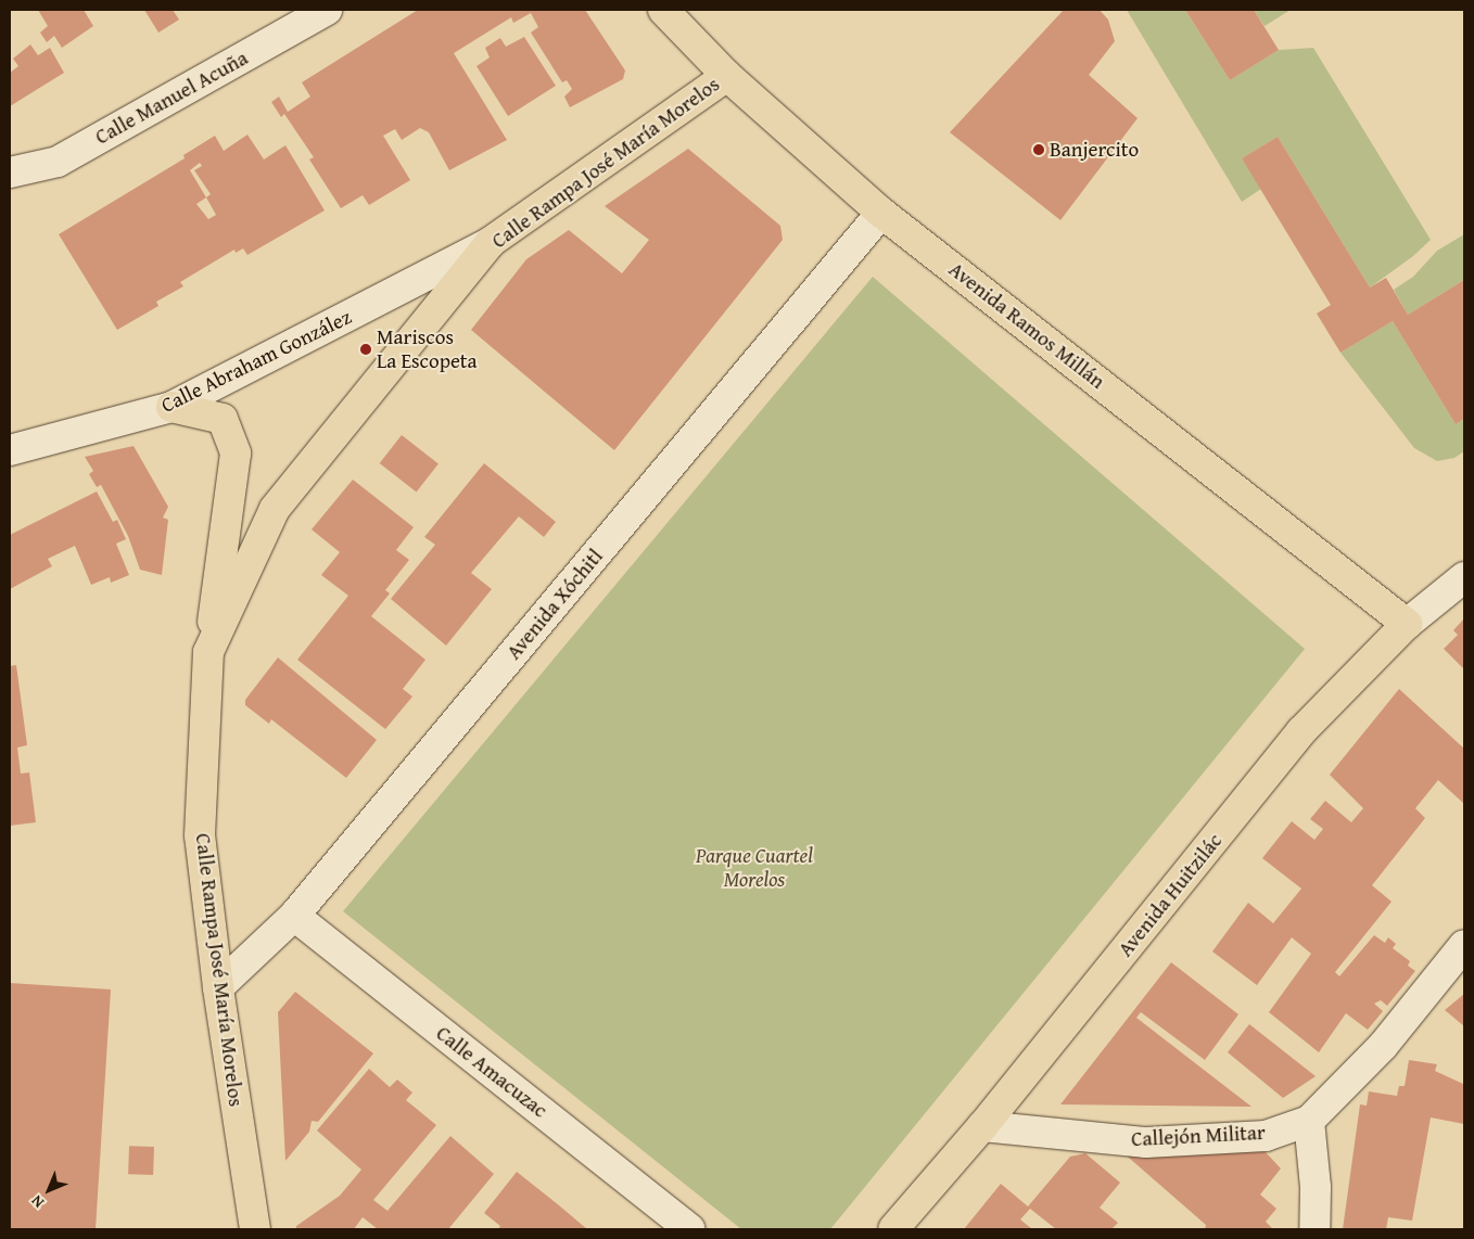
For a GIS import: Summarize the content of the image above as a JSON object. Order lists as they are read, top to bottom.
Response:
{
  "streets": {
    "main road": ["Calle Rampa José María Morelos", "Avenida Ramos Millán", "Avenida Huitzilác"],
    "street": [
      "Calle Manuel Acuña",
      "Calle Abraham González",
      "Avenida Xóchitl",
      "Calle Amacuzac",
      "Callejón Militar"
    ]
  },
  "crossings": [
    ["Calle Rampa José María Morelos", "Avenida Ramos Millán"],
    ["Calle Rampa José María Morelos", "Calle Abraham González"],
    ["Calle Rampa José María Morelos", "Avenida Xóchitl"],
    ["Avenida Ramos Millán", "Avenida Xóchitl"],
    ["Avenida Ramos Millán", "Avenida Huitzilác"],
    ["Avenida Xóchitl", "Calle Amacuzac"],
    ["Avenida Huitzilác", "Callejón Militar"]
  ],
  "parks": ["Parque Cuartel Morelos"],
  "places": ["Banjercito", "Mariscos La Escopeta"],
  "north": "bottom left"
}
